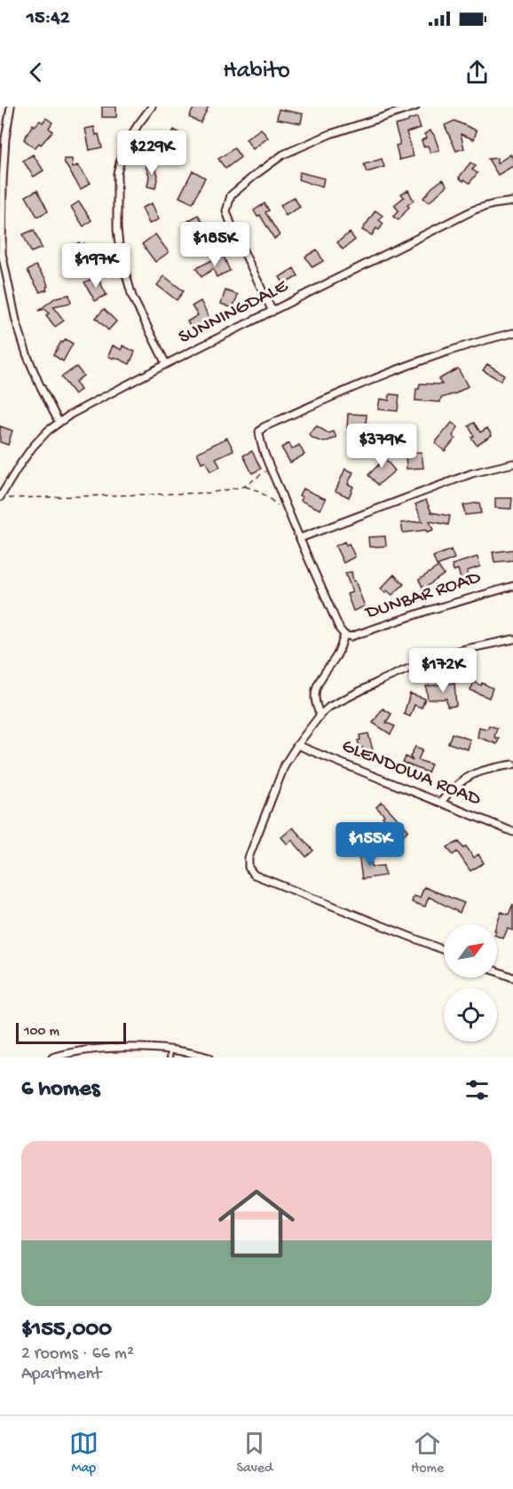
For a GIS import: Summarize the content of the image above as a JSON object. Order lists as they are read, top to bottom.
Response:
{
  "streets": {
    "street": ["SUNNINGDALE", "DUNBAR ROAD", "GLENDOWA ROAD"]
  },
  "scale_bar": "100 m",
  "north": "top right",
  "page": {
    "status": "15:42",
    "header": "Habito",
    "price": [
      "$229K",
      "$185K",
      "$197K",
      "$379K",
      "$172K",
      "$155K"
    ],
    "scale": "100 m",
    "heading": "6 homes",
    "list": [
      {
        "name": "$155,000",
        "note": "2 rooms · 66 m² · Apartment"
      }
    ],
    "tabs": ["Map", "Saved", "Home"]
  }
}
